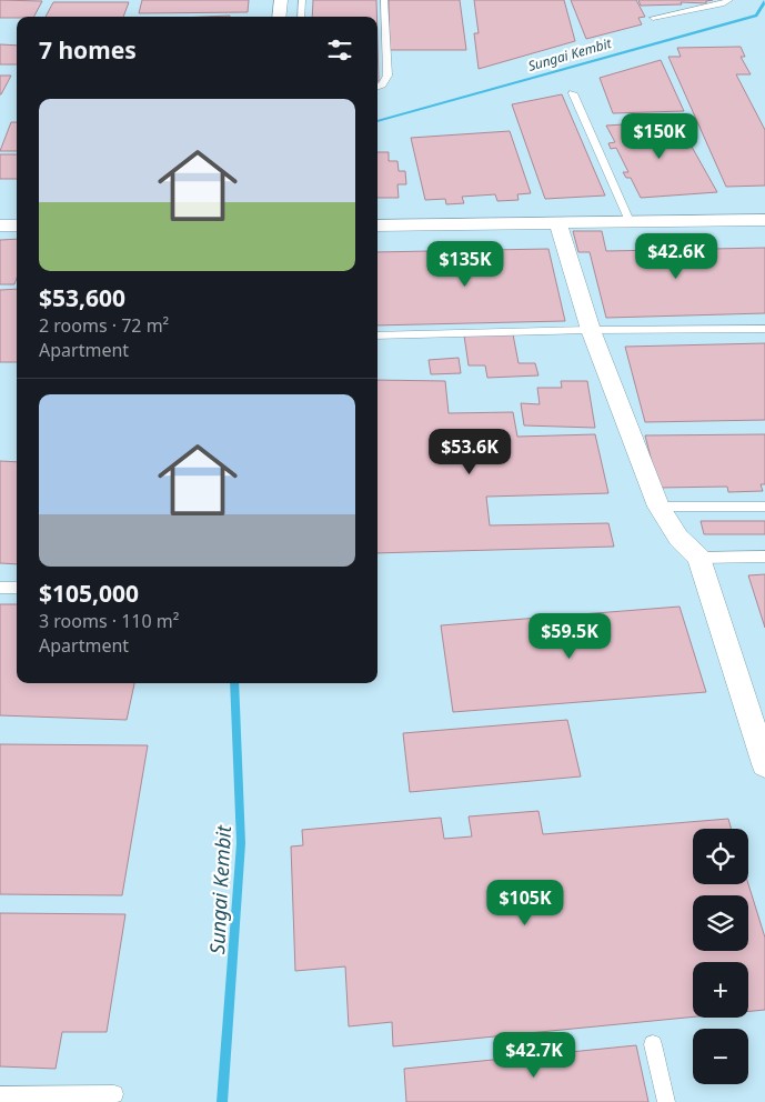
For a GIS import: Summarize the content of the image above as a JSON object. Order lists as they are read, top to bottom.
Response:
{
  "water": ["Sungai Kembit"],
  "page": {
    "heading": "7 homes",
    "list": [
      {
        "name": "$53,600",
        "note": "2 rooms · 72 m² · Apartment"
      },
      {
        "name": "$105,000",
        "note": "3 rooms · 110 m² · Apartment"
      }
    ],
    "price": [
      "$150K",
      "$42.6K",
      "$135K",
      "$53.6K",
      "$59.5K",
      "$105K",
      "$42.7K"
    ],
    "map_buttons": ["+", "−"]
  }
}
